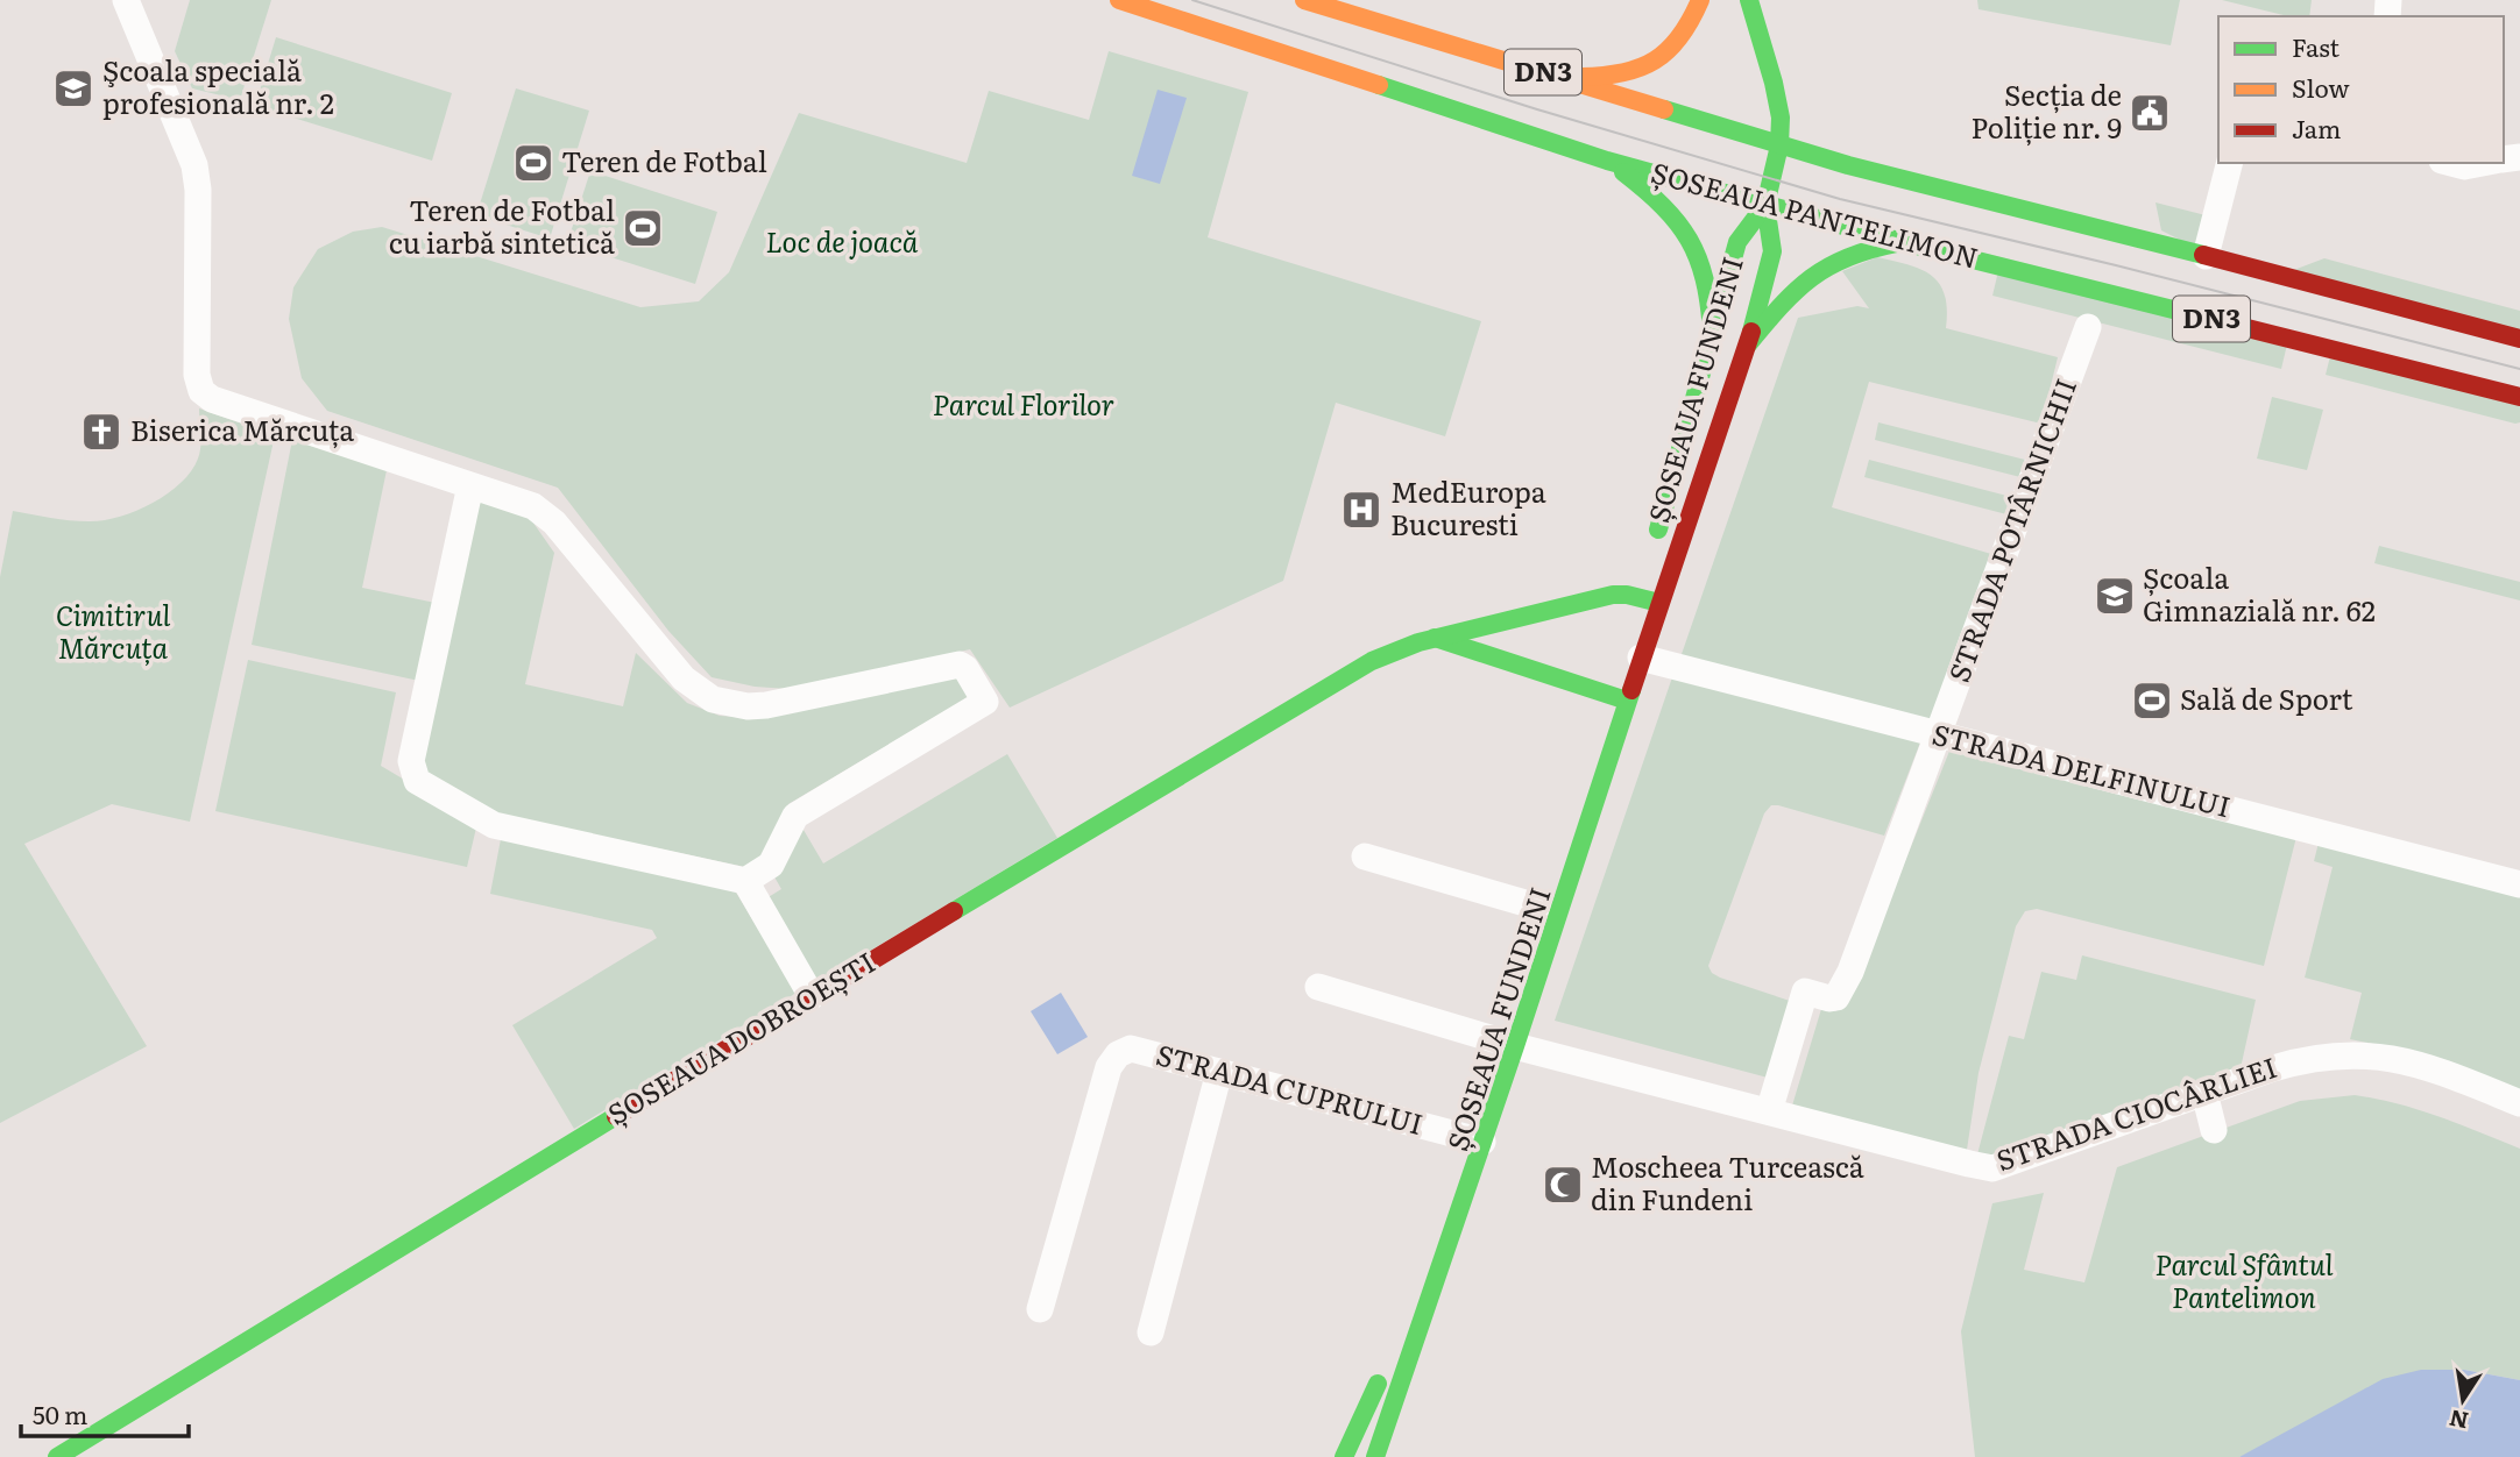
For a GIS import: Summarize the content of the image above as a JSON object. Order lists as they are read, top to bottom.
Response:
{
  "streets": {
    "main road": [
      "DN3",
      "ȘOSEAUA PANTELIMON",
      "ȘOSEAUA FUNDENI",
      "ȘOSEAUA DOBROEȘTI"
    ],
    "street": [
      "STRADA POTÂRNICHII",
      "STRADA DELFINULUI",
      "STRADA CUPRULUI",
      "STRADA CIOCÂRLIEI"
    ]
  },
  "crossings": [
    ["ȘOSEAUA PANTELIMON", "ȘOSEAUA FUNDENI"],
    ["ȘOSEAUA FUNDENI", "STRADA DELFINULUI"],
    ["ȘOSEAUA FUNDENI", "ȘOSEAUA DOBROEȘTI"],
    ["ȘOSEAUA FUNDENI", "STRADA CUPRULUI"],
    ["ȘOSEAUA FUNDENI", "STRADA CIOCÂRLIEI"],
    ["STRADA POTÂRNICHII", "STRADA DELFINULUI"],
    ["STRADA POTÂRNICHII", "STRADA CIOCÂRLIEI"]
  ],
  "parks": [
    "Loc de joacă",
    "Parcul Florilor",
    "Cimitirul Mărcuța",
    "Parcul Sfântul Pantelimon"
  ],
  "places": {
    "school or university": ["Şcoala specială profesională nr. 2", "Școala Gimnazială nr. 62"],
    "public building": ["Secția de Poliție nr. 9"],
    "sports": ["Teren de Fotbal", "Teren de Fotbal cu iarbă sintetică", "Sală de Sport"],
    "church": ["Biserica Mărcuța"],
    "hospital": ["MedEuropa Bucuresti"],
    "mosque": ["Moscheea Turcească din Fundeni"]
  },
  "legend": ["Fast", "Slow", "Jam"],
  "scale_bar": "50 m",
  "north": "bottom"
}
